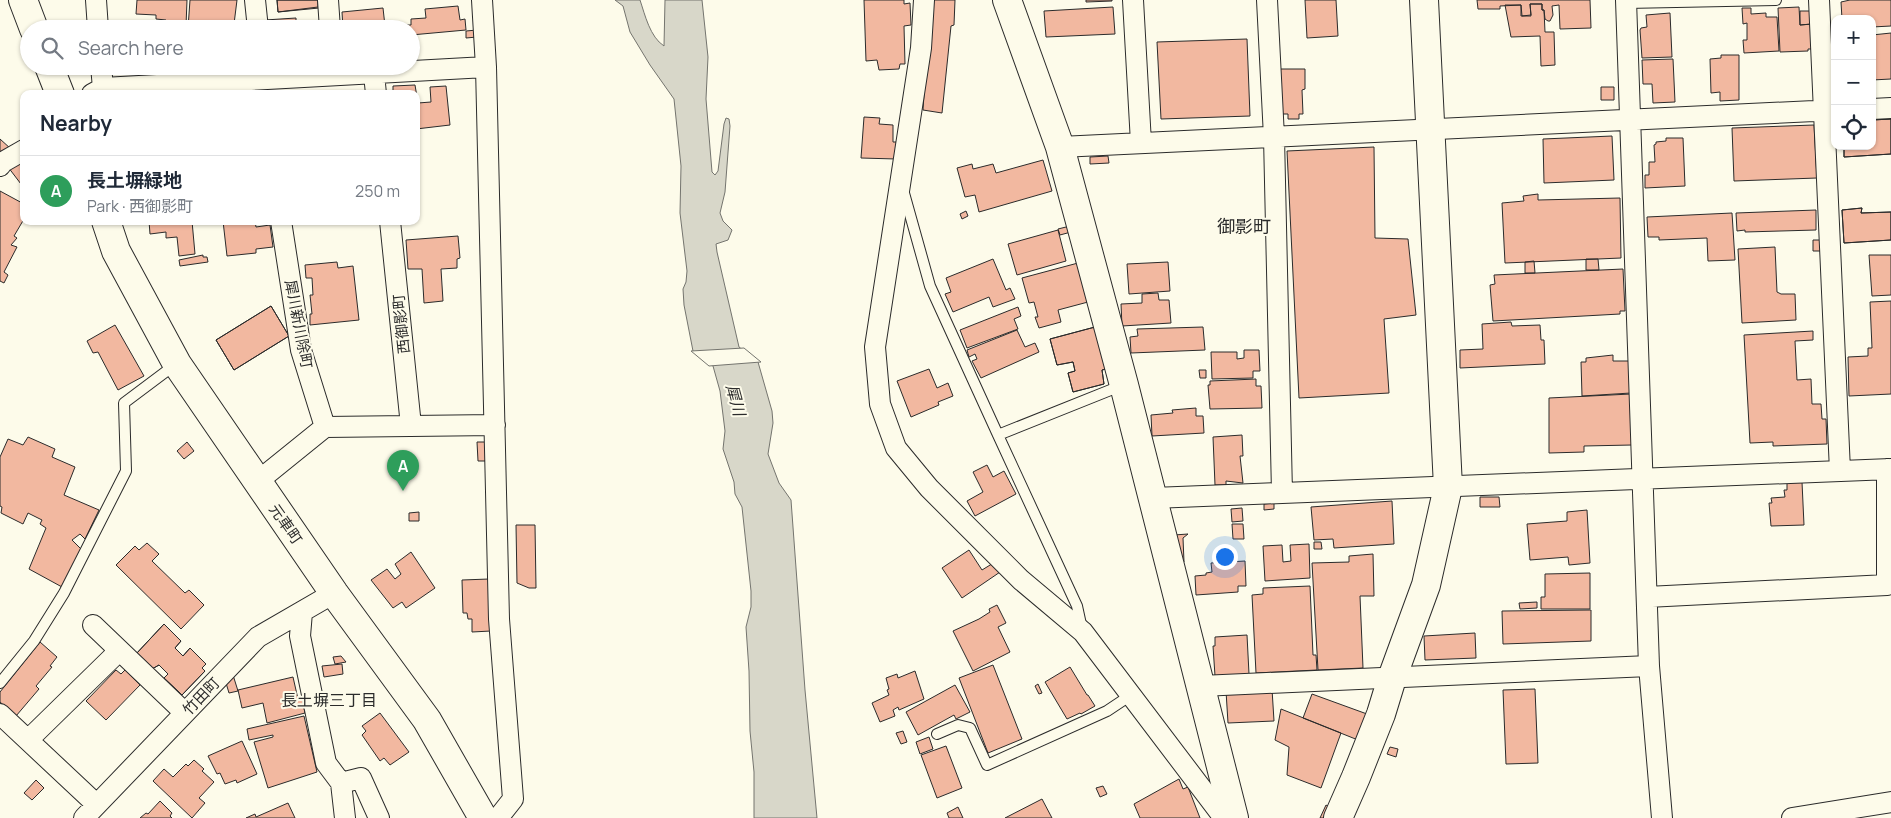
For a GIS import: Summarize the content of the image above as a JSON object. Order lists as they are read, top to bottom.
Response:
{
  "streets": {
    "street": [
      "犀川新川除町",
      "西御影町",
      "元車町",
      "竹田町"
    ]
  },
  "crossings": [
    ["元車町", "竹田町"]
  ],
  "districts": ["御影町", "長土塀三丁目"],
  "water": ["犀川"],
  "page": {
    "map_buttons": ["+", "−"],
    "search": "Search here",
    "heading": "Nearby",
    "list": [
      {
        "mark": "A",
        "name": "長土塀緑地",
        "note": "Park · 西御影町",
        "value": "250 m"
      }
    ],
    "pins": "A"
  }
}
